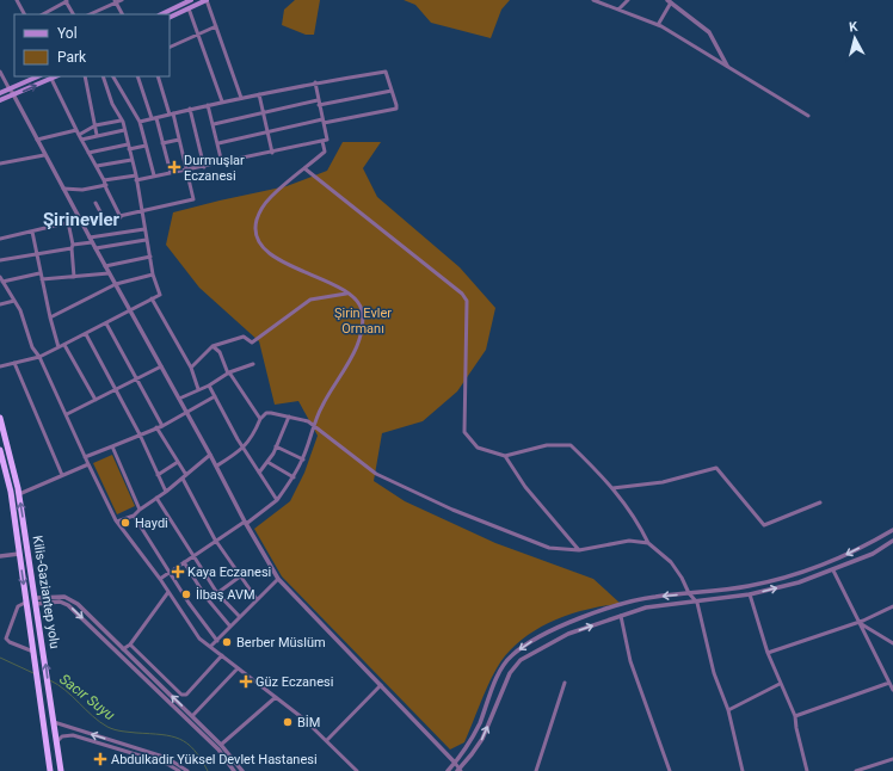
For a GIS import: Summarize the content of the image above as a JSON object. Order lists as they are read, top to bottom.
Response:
{
  "streets": {
    "highway": ["Kilis-Gaziantep yolu"]
  },
  "districts": ["Şirinevler"],
  "water": ["Sacır Suyu"],
  "parks": ["Şirin Evler Ormanı"],
  "places": {
    "health": [
      "Durmuşlar Eczanesi",
      "Kaya Eczanesi",
      "Güz Eczanesi",
      "Abdulkadir Yüksel Devlet Hastanesi"
    ],
    "other": [
      "Haydi",
      "İlbaş AVM",
      "Berber Müslüm",
      "BİM"
    ]
  },
  "legend": ["Yol", "Park"],
  "north": "top"
}
